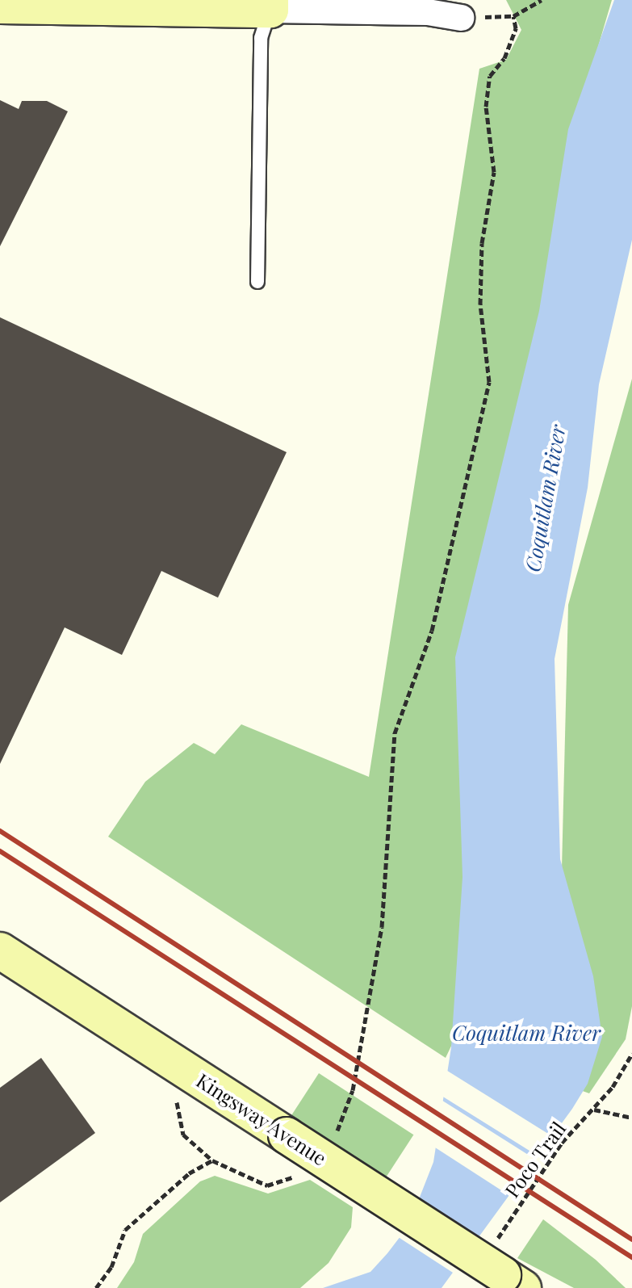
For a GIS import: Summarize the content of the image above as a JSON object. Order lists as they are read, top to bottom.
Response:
{
  "streets": {
    "main road": ["Kingsway Avenue"],
    "path": ["Poco Trail"]
  },
  "water": ["Coquitlam River"]
}
